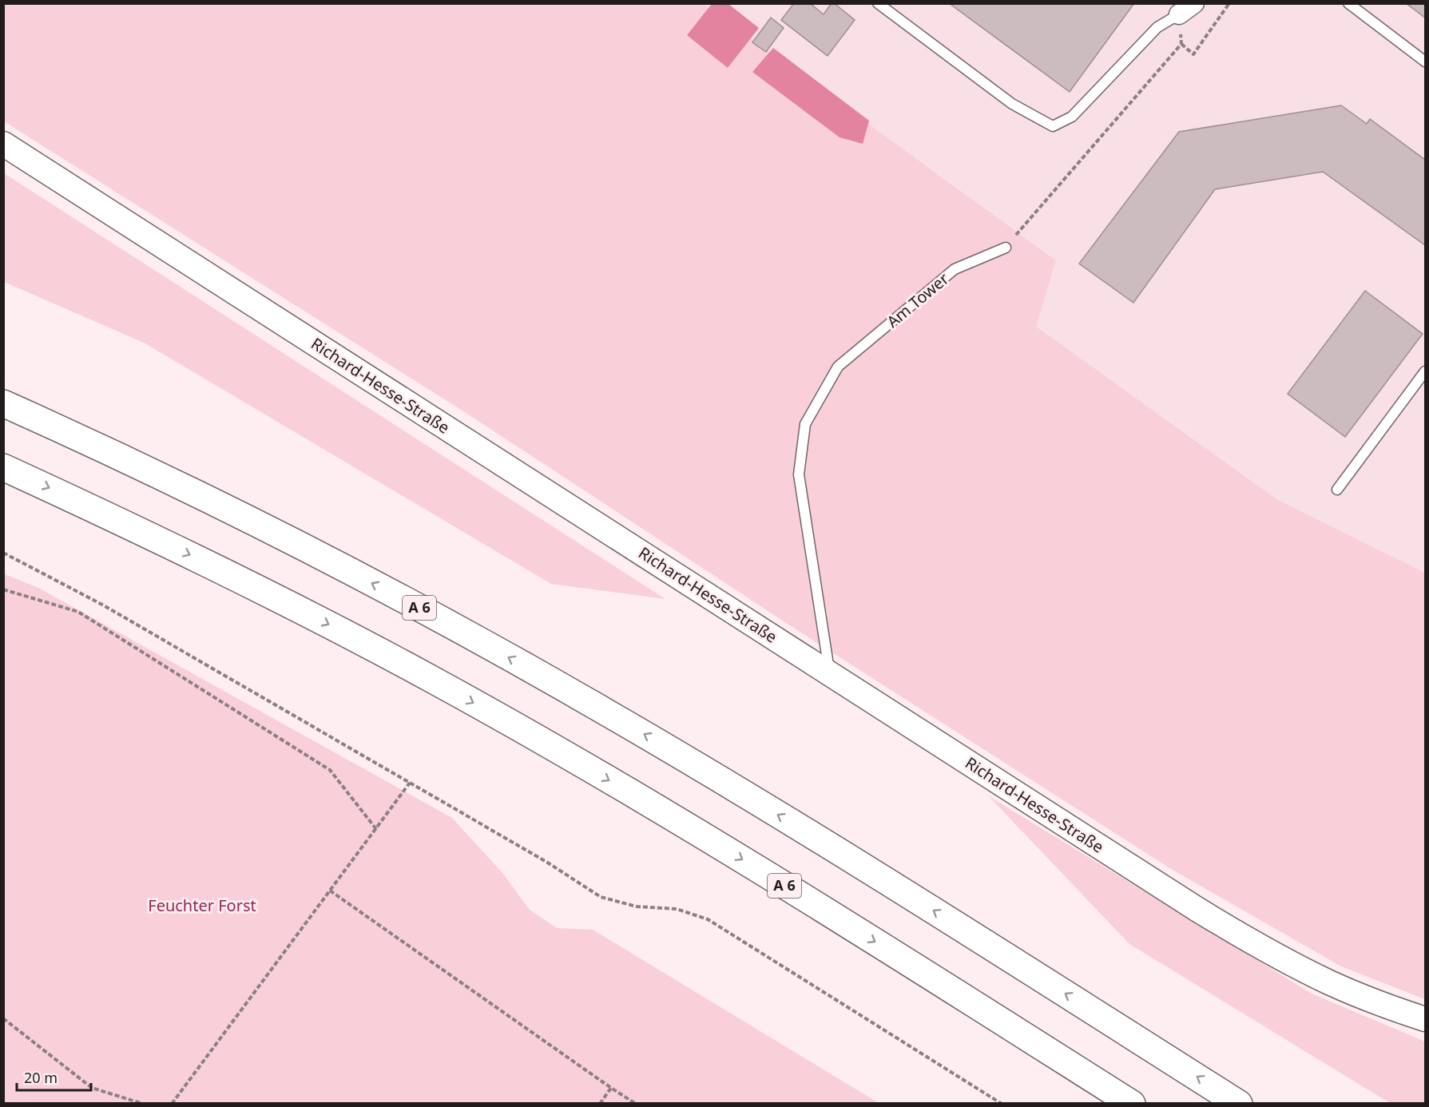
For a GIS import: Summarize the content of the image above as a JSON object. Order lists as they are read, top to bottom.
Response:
{
  "streets": {
    "highway": ["A 6"],
    "street": ["Richard-Hesse-Straße"],
    "lane": ["Am Tower"]
  },
  "crossings": [
    ["Am Tower", "Richard-Hesse-Straße"]
  ],
  "parks": ["Feuchter Forst"],
  "scale_bar": "20 m"
}
